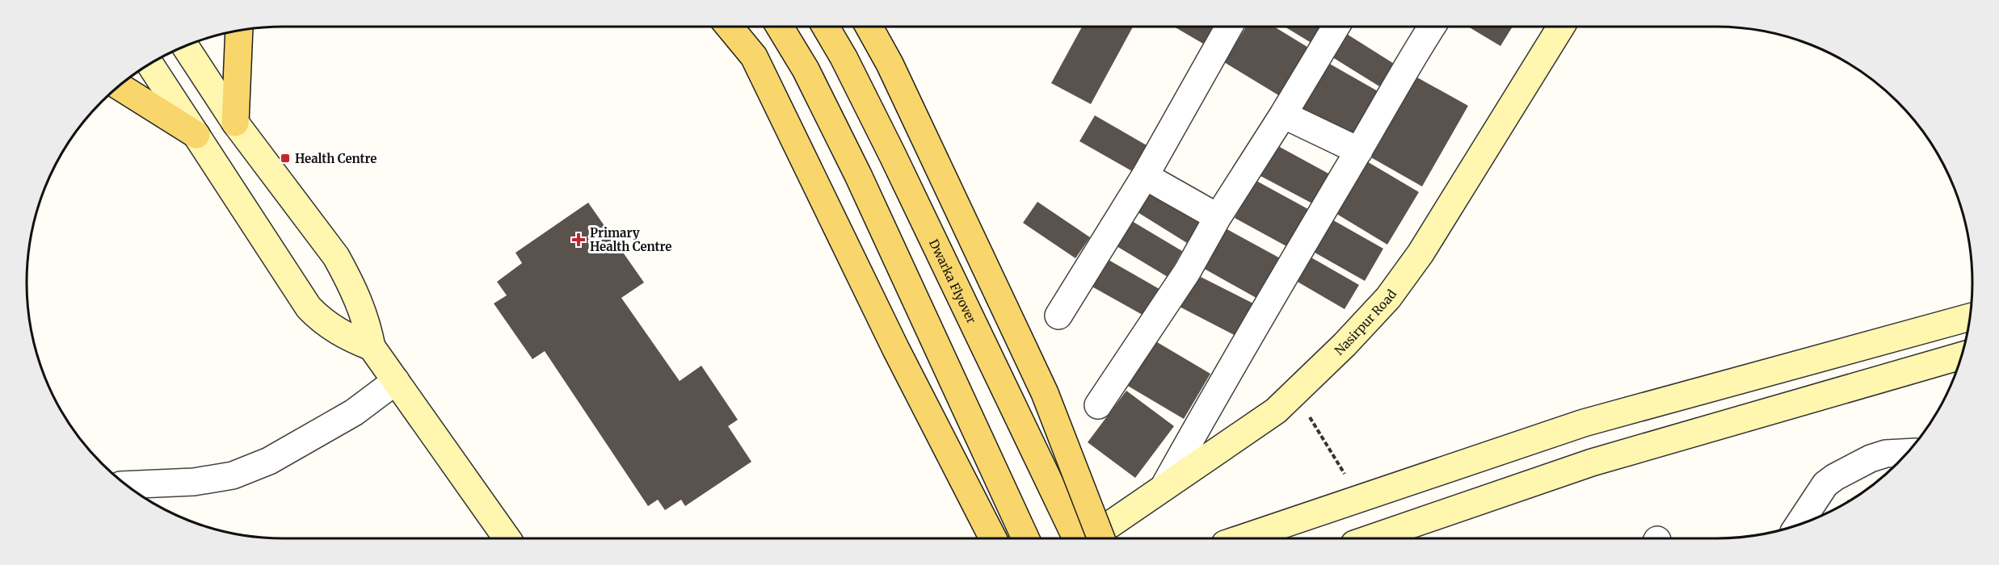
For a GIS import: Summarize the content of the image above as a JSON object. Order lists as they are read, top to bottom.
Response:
{
  "streets": {
    "main road": ["Dwarka Flyover"],
    "street": ["Nasirpur Road"]
  },
  "places": {
    "transit": ["Health Centre"],
    "health": ["Primary Health Centre"]
  }
}
